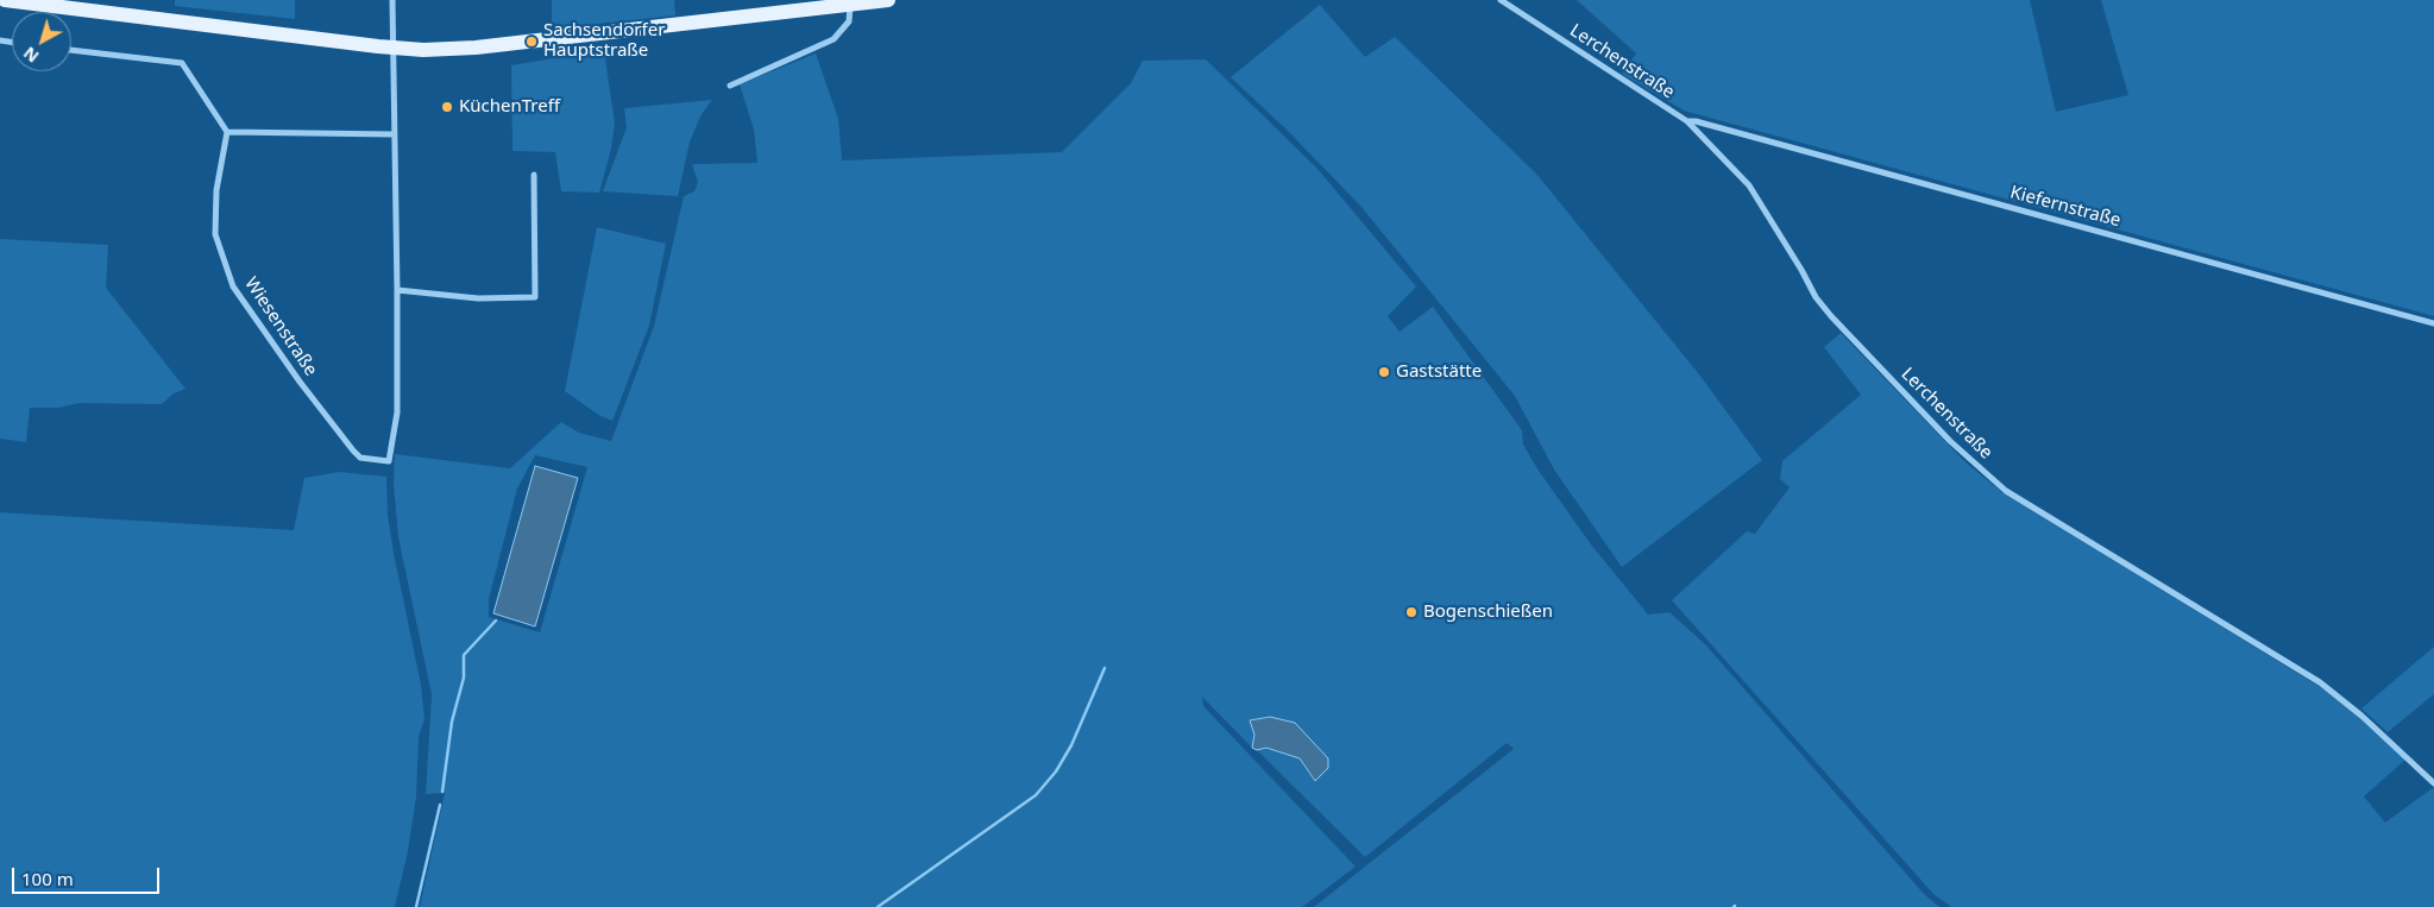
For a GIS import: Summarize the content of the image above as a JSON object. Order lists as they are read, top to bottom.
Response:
{
  "streets": {
    "street": ["Lerchenstraße", "Kiefernstraße", "Wiesenstraße"]
  },
  "crossings": [
    ["Lerchenstraße", "Kiefernstraße"]
  ],
  "places": [
    "Sachsendorfer Hauptstraße",
    "KüchenTreff",
    "Gaststätte",
    "Bogenschießen"
  ],
  "scale_bar": "100 m",
  "north": "bottom left"
}
